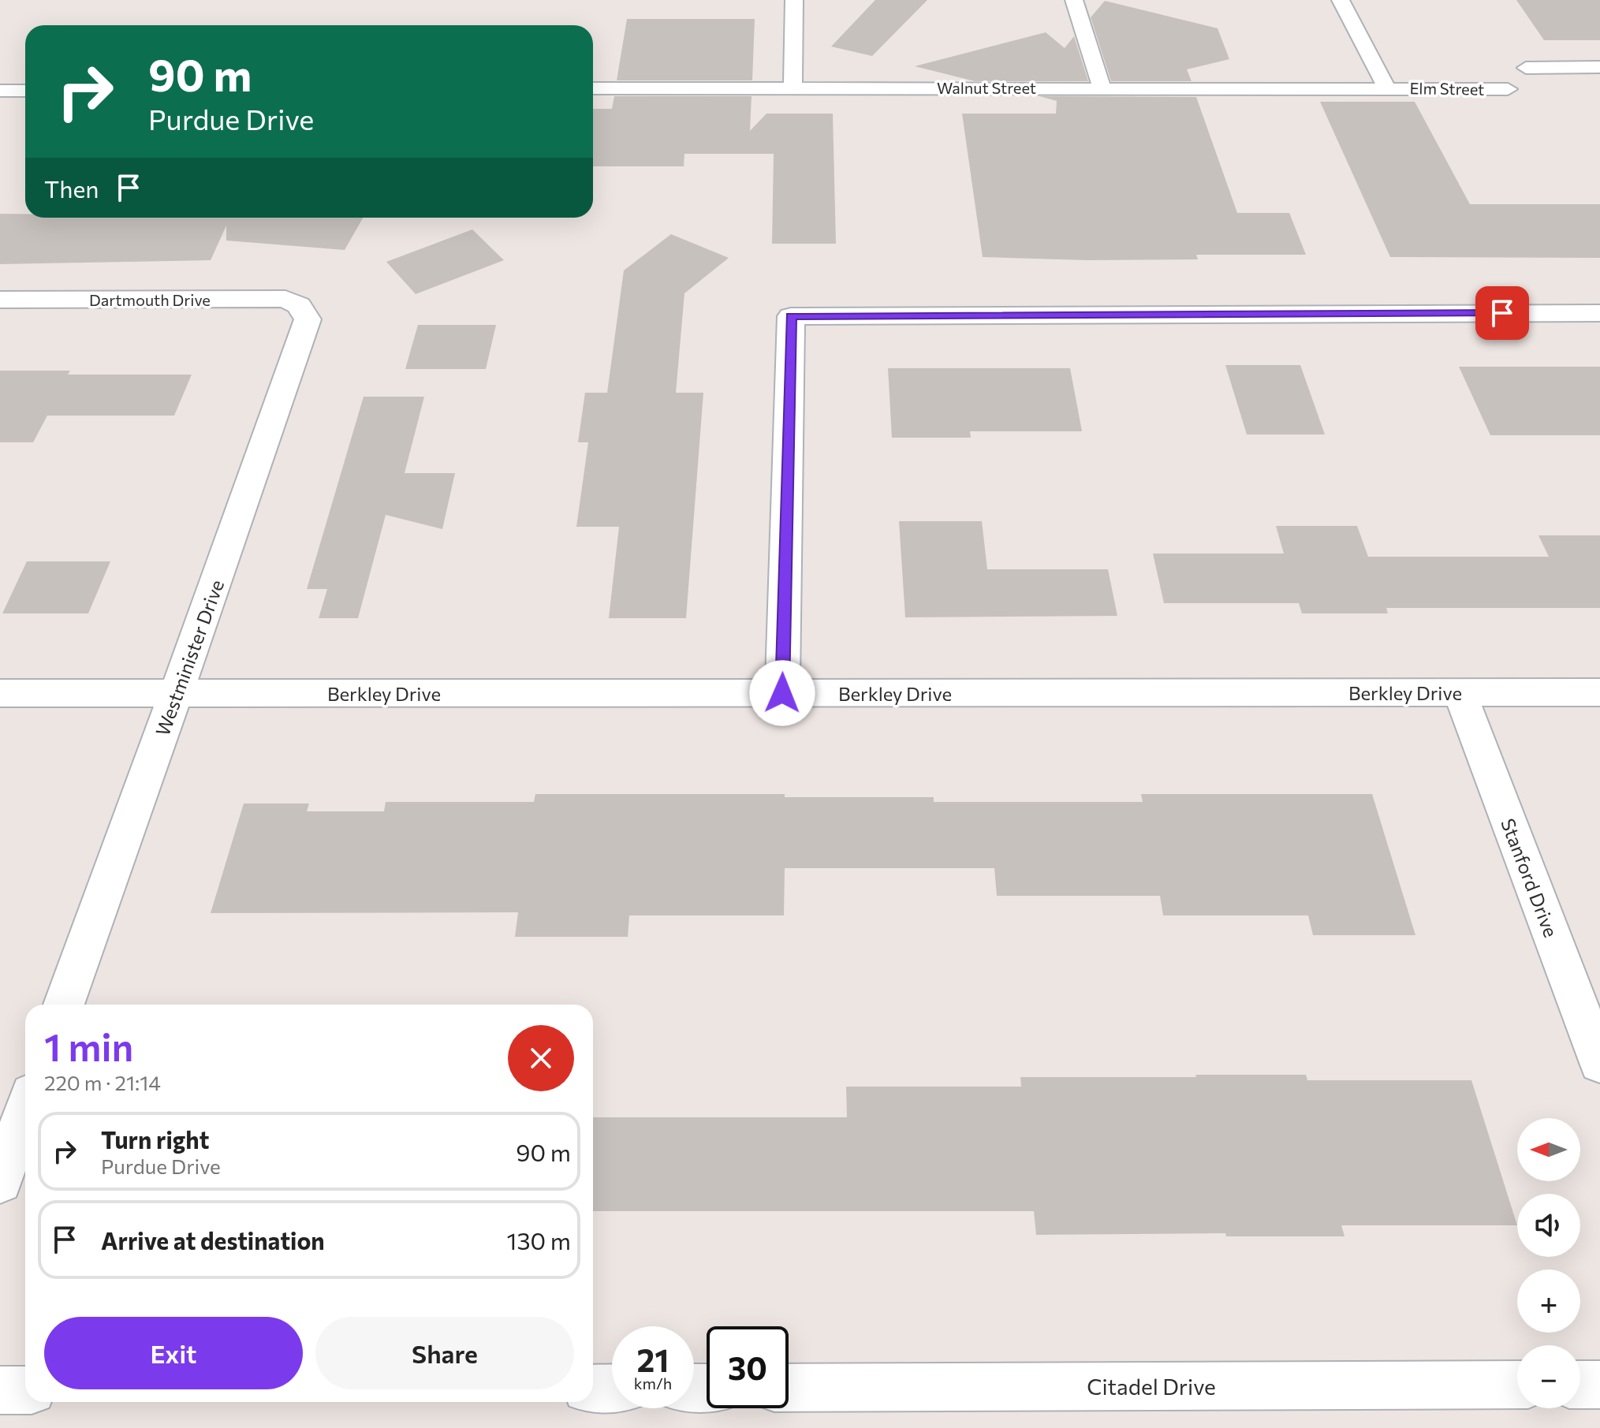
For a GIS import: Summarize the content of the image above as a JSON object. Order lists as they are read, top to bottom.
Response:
{
  "streets": {
    "street": [
      "Dartmouth Drive",
      "Westminister Drive",
      "Berkley Drive",
      "Stanford Drive",
      "Citadel Drive"
    ],
    "lane": ["Walnut Street", "Elm Street"]
  },
  "crossings": [
    ["Walnut Street", "Elm Street"],
    ["Dartmouth Drive", "Westminister Drive"],
    ["Westminister Drive", "Berkley Drive"],
    ["Berkley Drive", "Stanford Drive"]
  ],
  "north": "left",
  "page": {
    "turn": ["90 m", "Purdue Drive"],
    "then": "Then",
    "heading": ["1 min", "220 m · 21:14"],
    "list": [
      {
        "name": "Turn right",
        "note": "Purdue Drive",
        "value": "90 m"
      },
      {
        "name": "Arrive at destination",
        "value": "130 m"
      }
    ],
    "map_buttons": ["+", "−"],
    "buttons": ["Exit", "Share"],
    "speed": "21 km/h",
    "limit": "30"
  }
}
